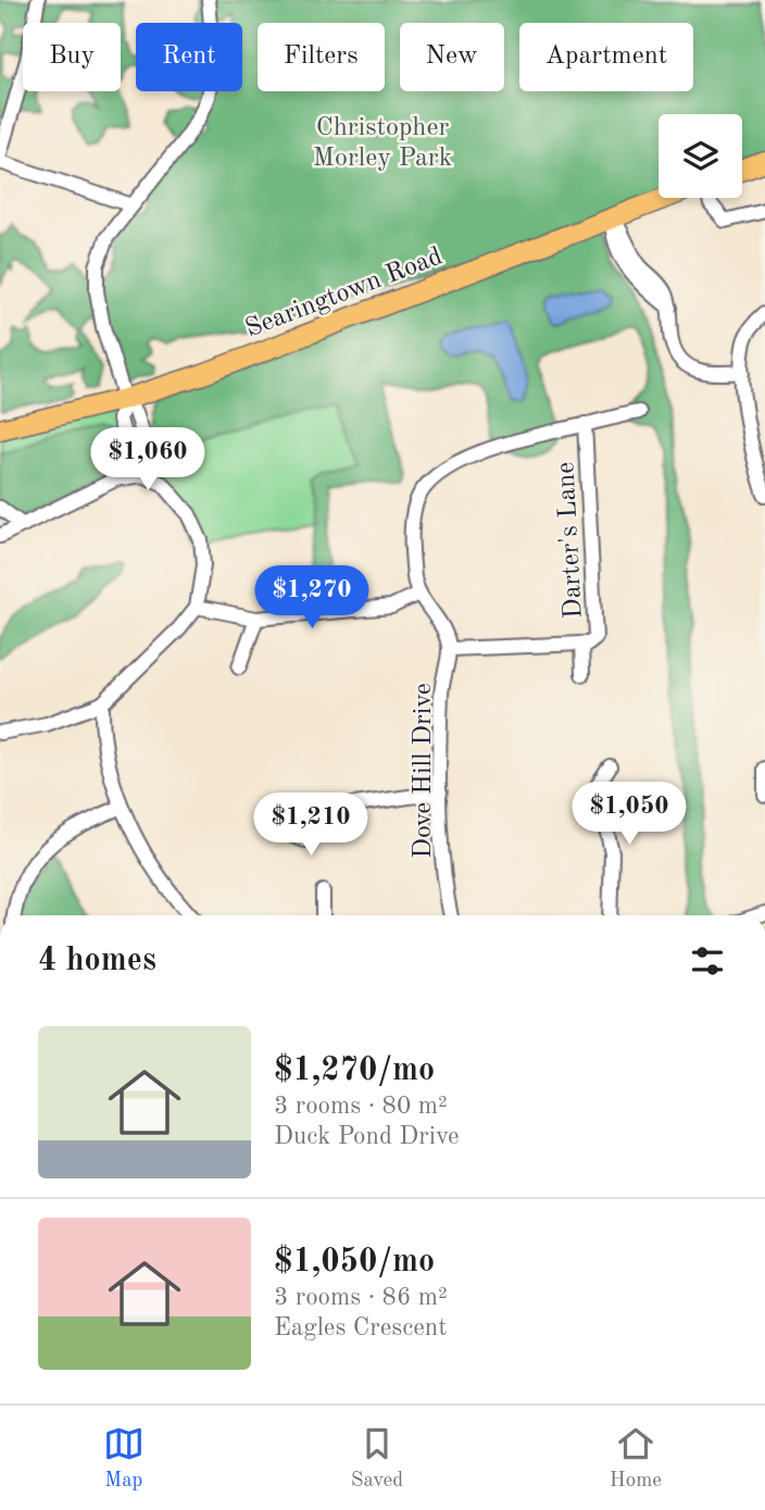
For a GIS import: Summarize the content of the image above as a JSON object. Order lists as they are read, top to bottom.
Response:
{
  "streets": {
    "main road": ["Searingtown Road"],
    "street": ["Darter's Lane", "Dove Hill Drive"]
  },
  "crossings": [
    ["Darter's Lane", "Dove Hill Drive"]
  ],
  "parks": ["Christopher Morley Park"],
  "page": {
    "chip": [
      "Buy",
      "Rent",
      "Filters",
      "New",
      "Apartment"
    ],
    "price": [
      "$1,060",
      "$1,270",
      "$1,050",
      "$1,210"
    ],
    "heading": "4 homes",
    "list": [
      {
        "name": "$1,270/mo",
        "note": "3 rooms · 80 m² · Duck Pond Drive"
      },
      {
        "name": "$1,050/mo",
        "note": "3 rooms · 86 m² · Eagles Crescent"
      }
    ],
    "tabs": ["Map", "Saved", "Home"]
  }
}
